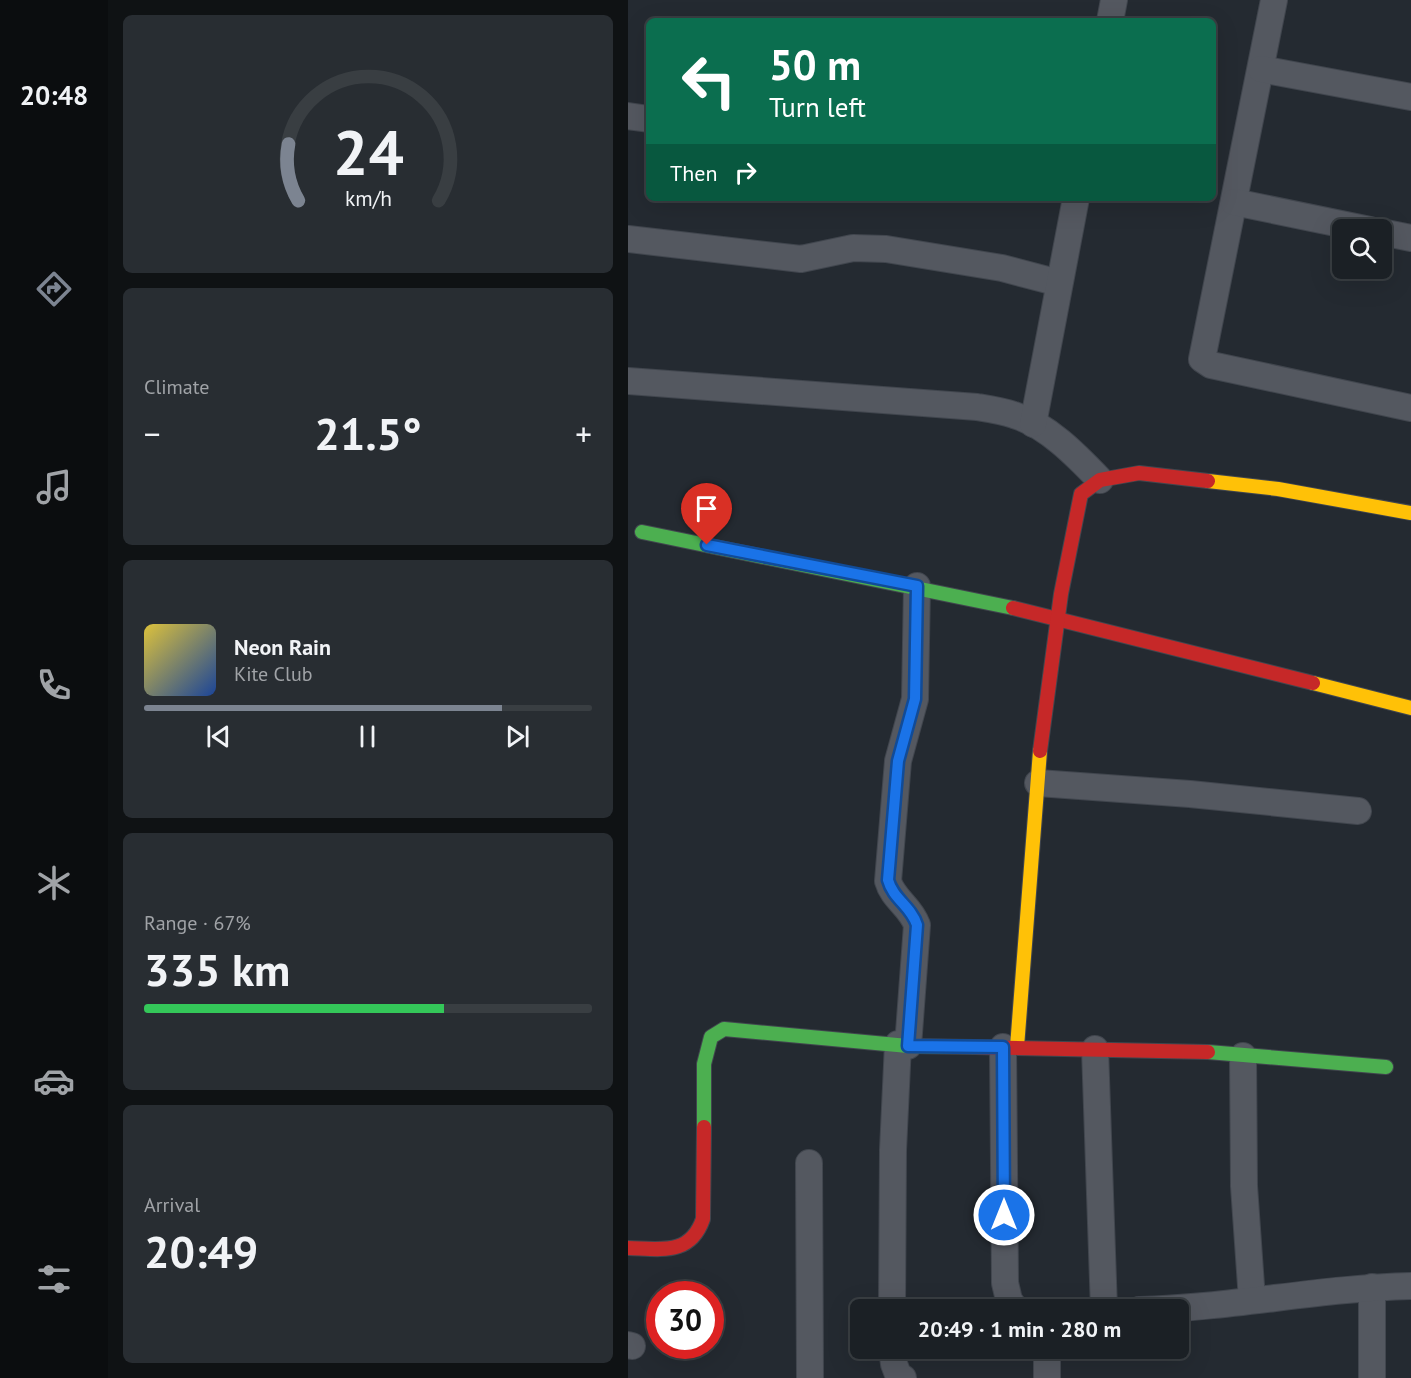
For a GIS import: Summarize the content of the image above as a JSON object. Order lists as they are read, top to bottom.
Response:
{
  "page": {
    "tabs": "20:48",
    "turn": ["50 m", "Turn left"],
    "then": "Then",
    "tile": [
      "Climate",
      ["Range · 67%", "335 km"],
      ["Arrival", "20:49"]
    ],
    "heat": ["−", "21.5°", "+"],
    "song": ["Neon Rain", "Kite Club"],
    "limit": "30",
    "trip": "20:49 · 1 min · 280 m",
    "gauge": ["24", "km/h"]
  }
}
